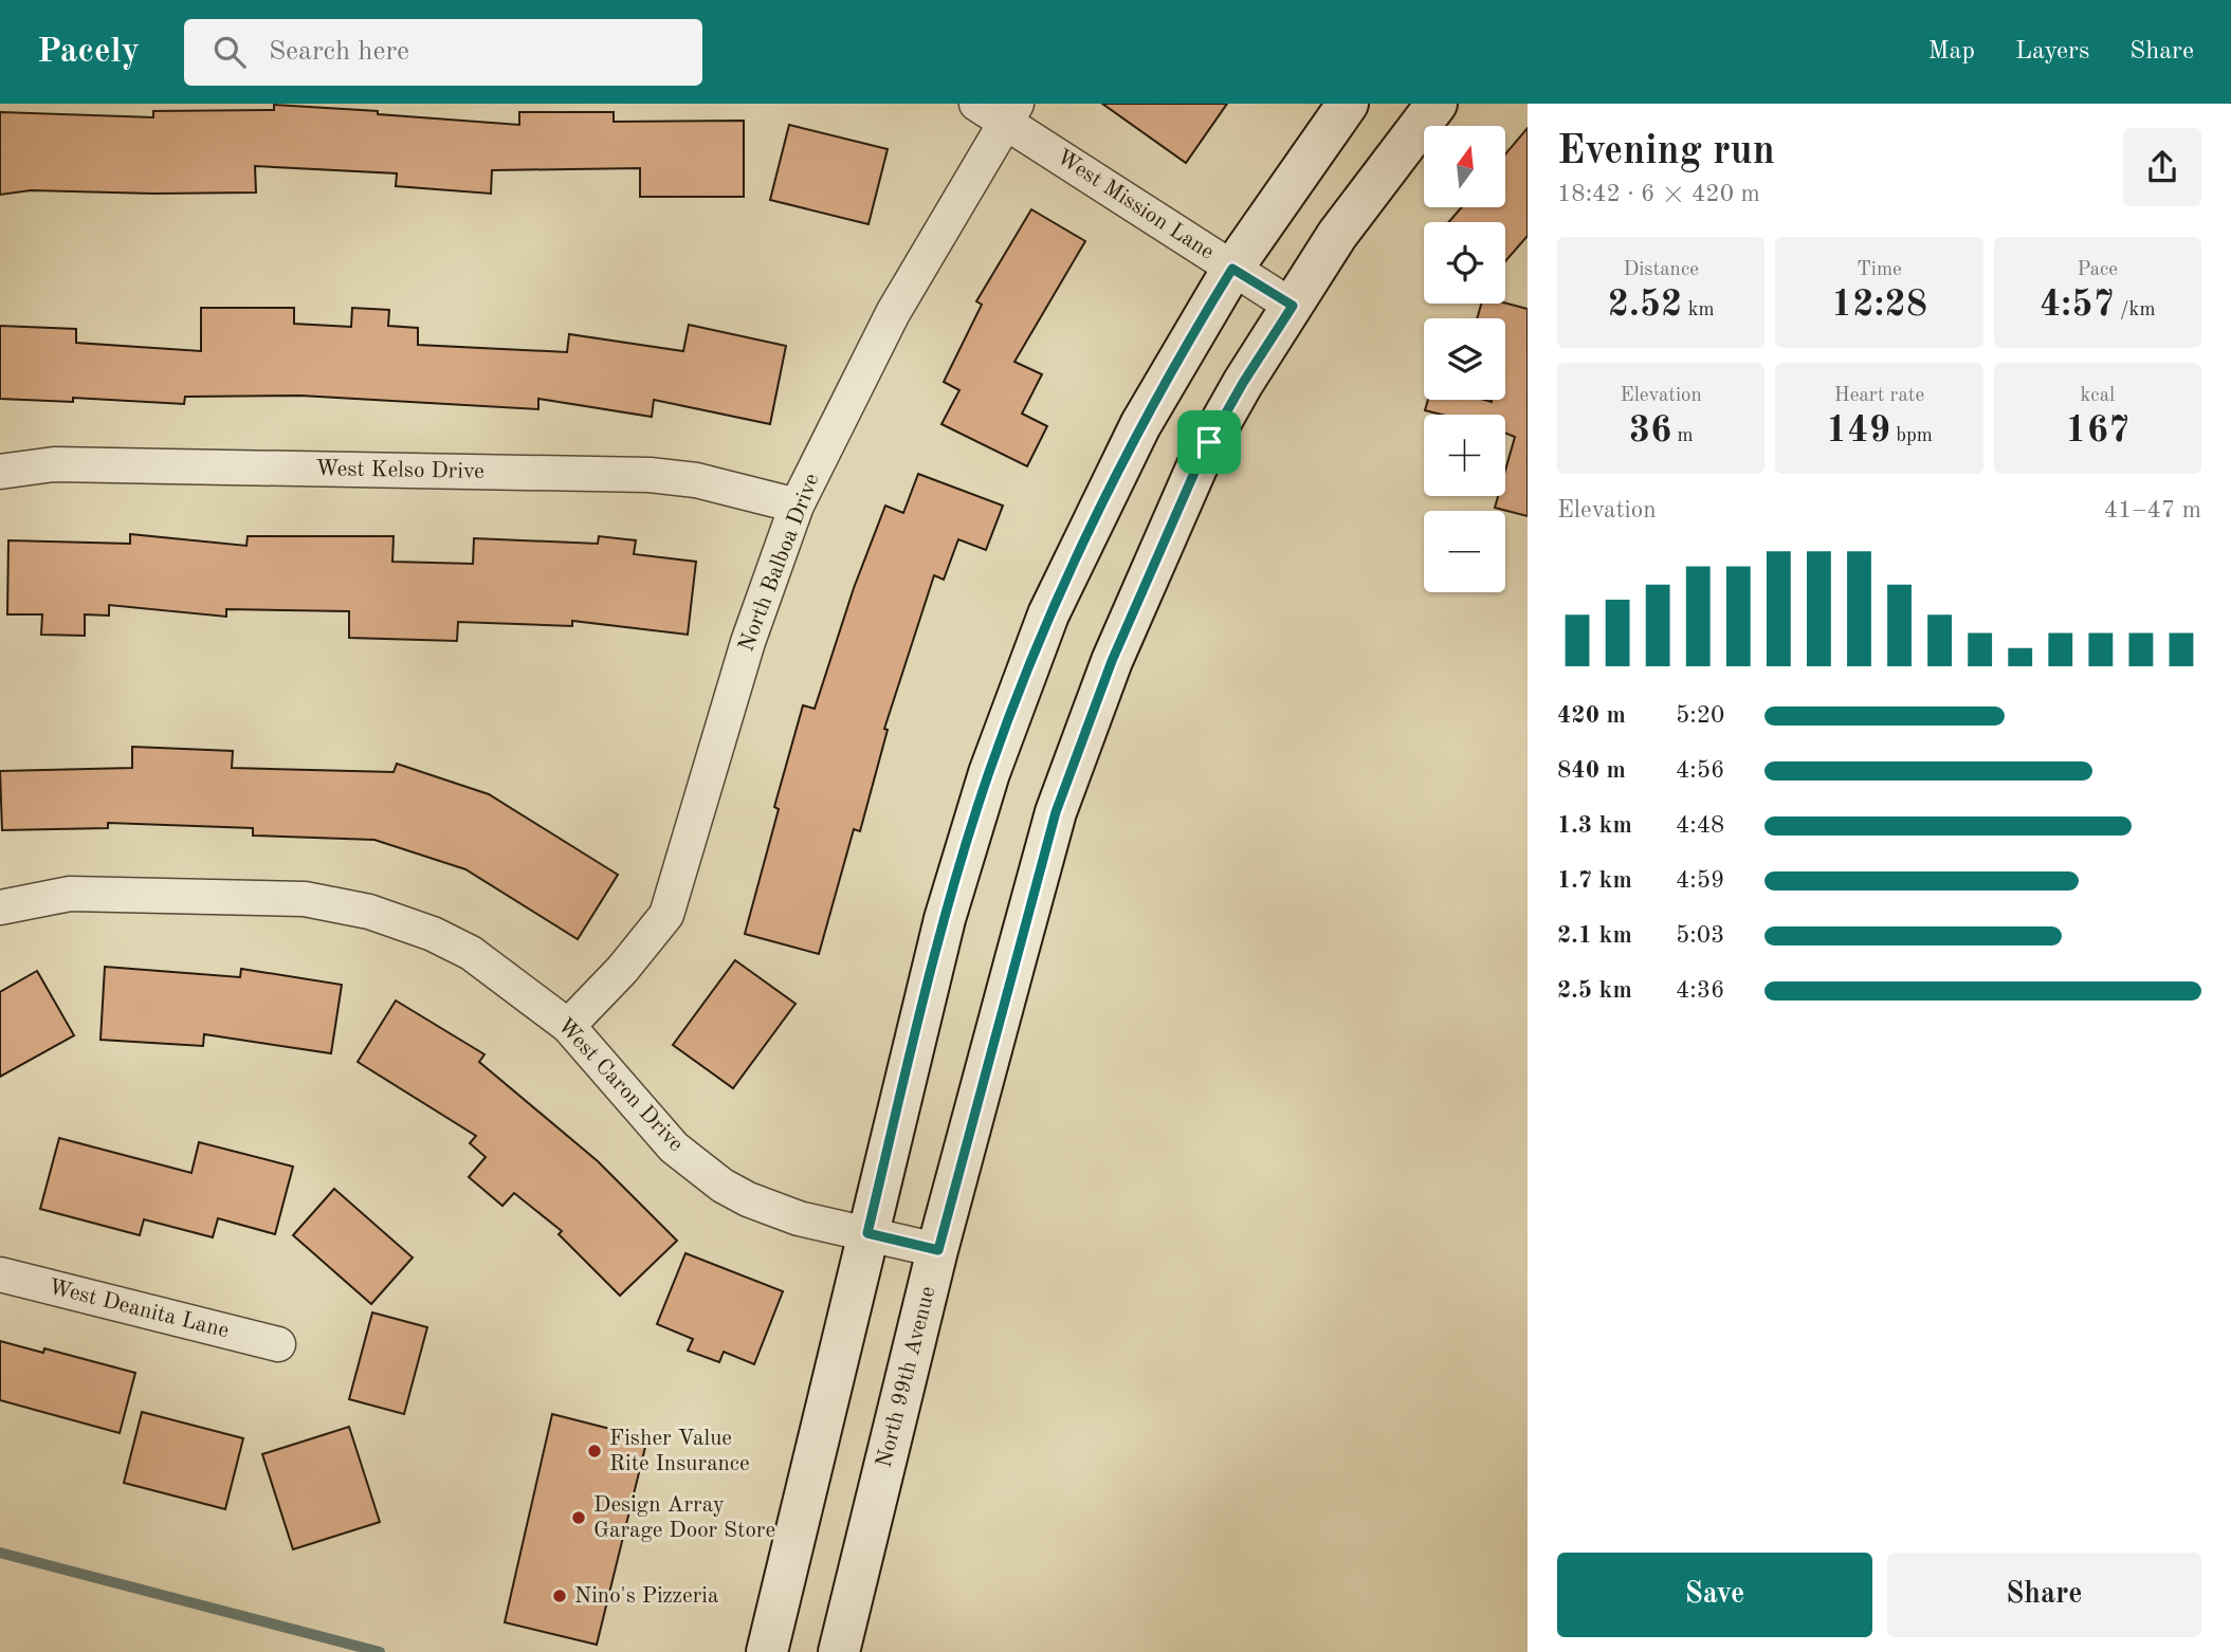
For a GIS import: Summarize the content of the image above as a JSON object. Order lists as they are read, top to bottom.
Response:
{
  "streets": {
    "main road": ["North 99th Avenue"],
    "street": [
      "West Mission Lane",
      "West Kelso Drive",
      "North Balboa Drive",
      "West Caron Drive",
      "West Deanita Lane"
    ]
  },
  "crossings": [
    ["West Mission Lane", "North Balboa Drive"],
    ["West Mission Lane", "North 99th Avenue"],
    ["West Kelso Drive", "North Balboa Drive"],
    ["North Balboa Drive", "West Caron Drive"],
    ["West Caron Drive", "North 99th Avenue"]
  ],
  "places": ["Fisher Value Rite Insurance", "Design Array Garage Door Store", "Nino's Pizzeria"],
  "north": "top",
  "page": {
    "header": "Pacely",
    "search": "Search here",
    "nav": ["Map", "Layers", "Share"],
    "heading": ["Evening run", "18:42 · 6 × 420 m"],
    "map_buttons": ["+", "−"],
    "stats": [
      ["Distance", "2.52 km"],
      ["Time", "12:28"],
      ["Pace", "4:57 /km"],
      ["Elevation", "36 m"],
      ["Heart rate", "149 bpm"],
      ["kcal", "167"]
    ],
    "chart": ["Elevation", "41–47 m"],
    "list": [
      {
        "name": "420 m",
        "note": "5:20"
      },
      {
        "name": "840 m",
        "note": "4:56"
      },
      {
        "name": "1.3 km",
        "note": "4:48"
      },
      {
        "name": "1.7 km",
        "note": "4:59"
      },
      {
        "name": "2.1 km",
        "note": "5:03"
      },
      {
        "name": "2.5 km",
        "note": "4:36"
      }
    ],
    "buttons": ["Save", "Share"]
  }
}
